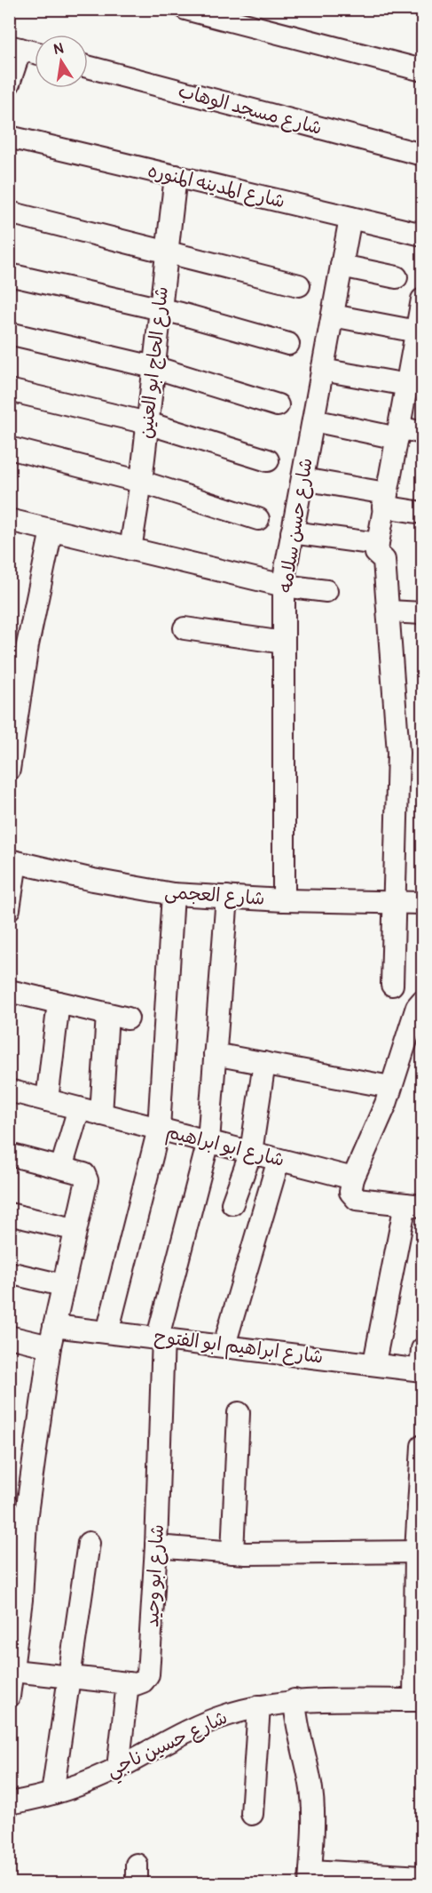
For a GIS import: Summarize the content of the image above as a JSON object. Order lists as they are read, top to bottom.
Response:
{
  "streets": {
    "street": [
      "شارع مسجد الوهاب",
      "شارع المدينه المنوره",
      "شارع الحاج ابو العنين",
      "شارع حسن سلامه",
      "شارع العجمى",
      "شارع ابو ابراهيم",
      "شارع ابراهيم ابو الفتوح",
      "شارع ابو وحيد",
      "شارع حسين ناجي"
    ]
  },
  "crossings": [
    ["شارع المدينه المنوره", "شارع الحاج ابو العنين"],
    ["شارع المدينه المنوره", "شارع حسن سلامه"],
    ["شارع حسن سلامه", "شارع العجمى"],
    ["شارع العجمى", "شارع ابو وحيد"],
    ["شارع ابو ابراهيم", "شارع ابو وحيد"],
    ["شارع ابراهيم ابو الفتوح", "شارع ابو وحيد"]
  ],
  "north": "top"
}
